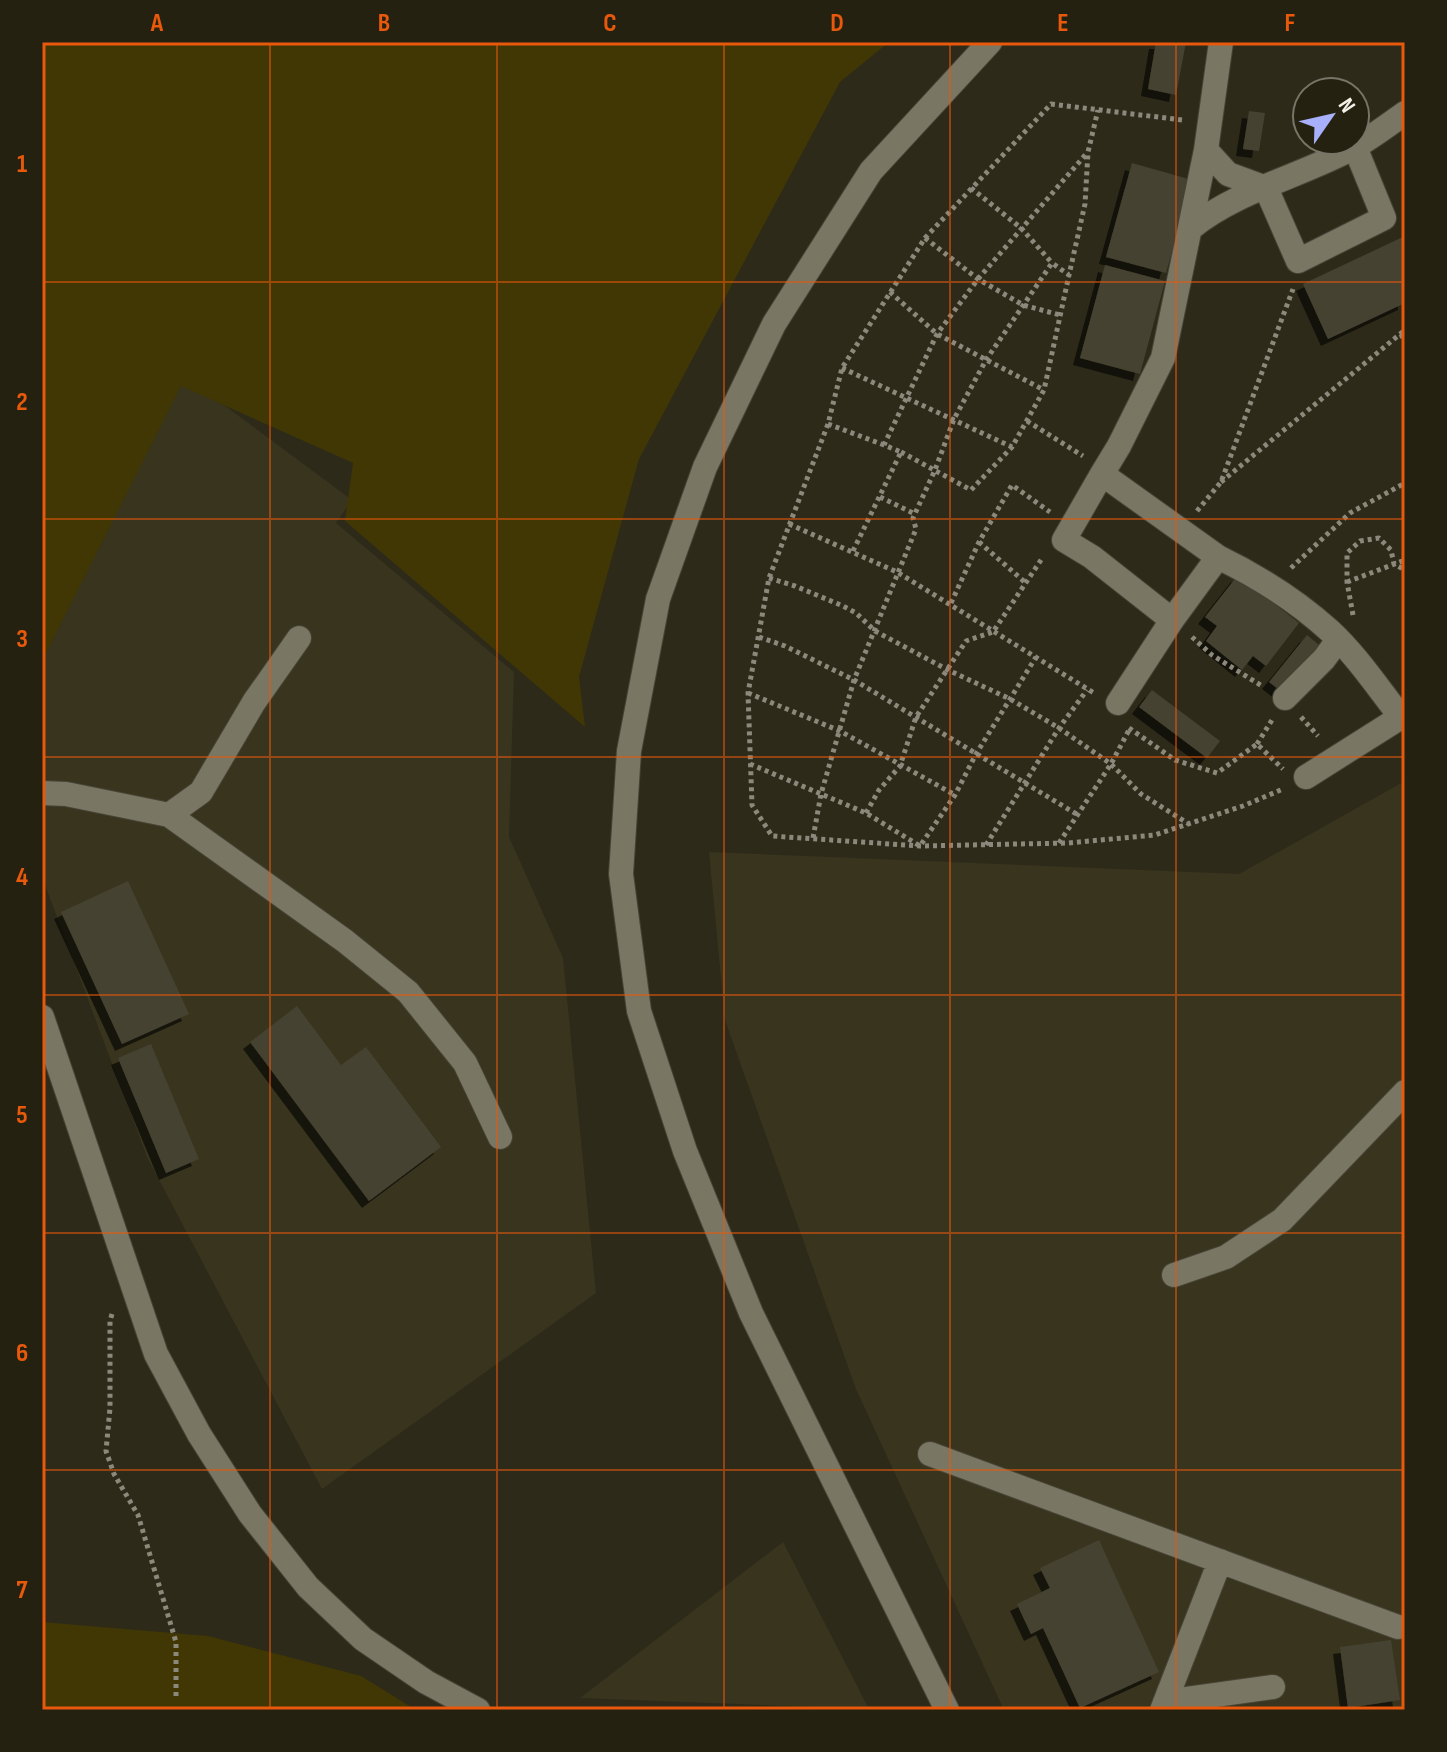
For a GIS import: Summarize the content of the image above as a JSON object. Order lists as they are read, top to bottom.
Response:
{
  "north": "top right",
  "grid": {
    "columns": [
      "A",
      "B",
      "C",
      "D",
      "E",
      "F"
    ],
    "rows": [
      "1",
      "2",
      "3",
      "4",
      "5",
      "6",
      "7"
    ]
  }
}
